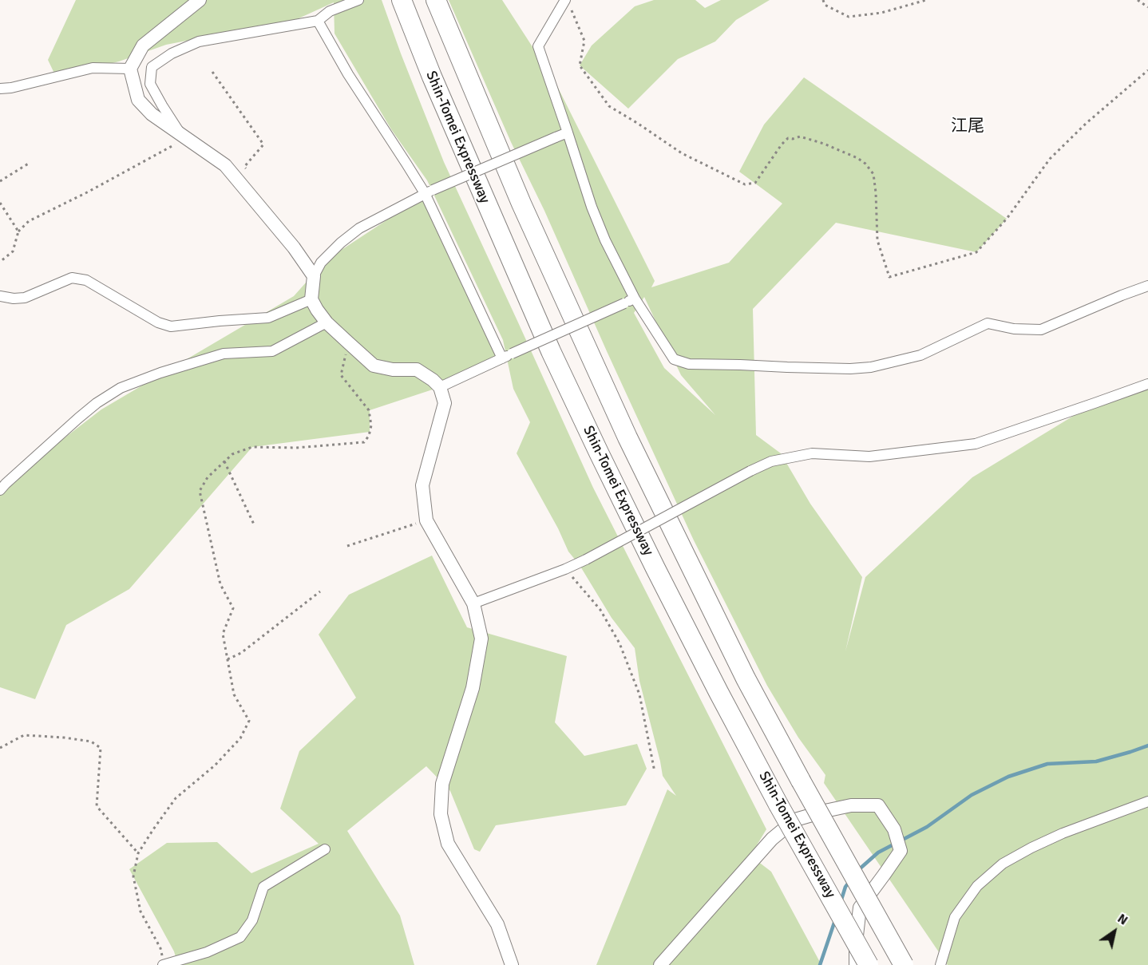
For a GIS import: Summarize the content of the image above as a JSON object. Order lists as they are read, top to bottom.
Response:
{
  "streets": {
    "highway": ["Shin-Tomei Expressway"]
  },
  "districts": ["江尾"],
  "north": "top right"
}
